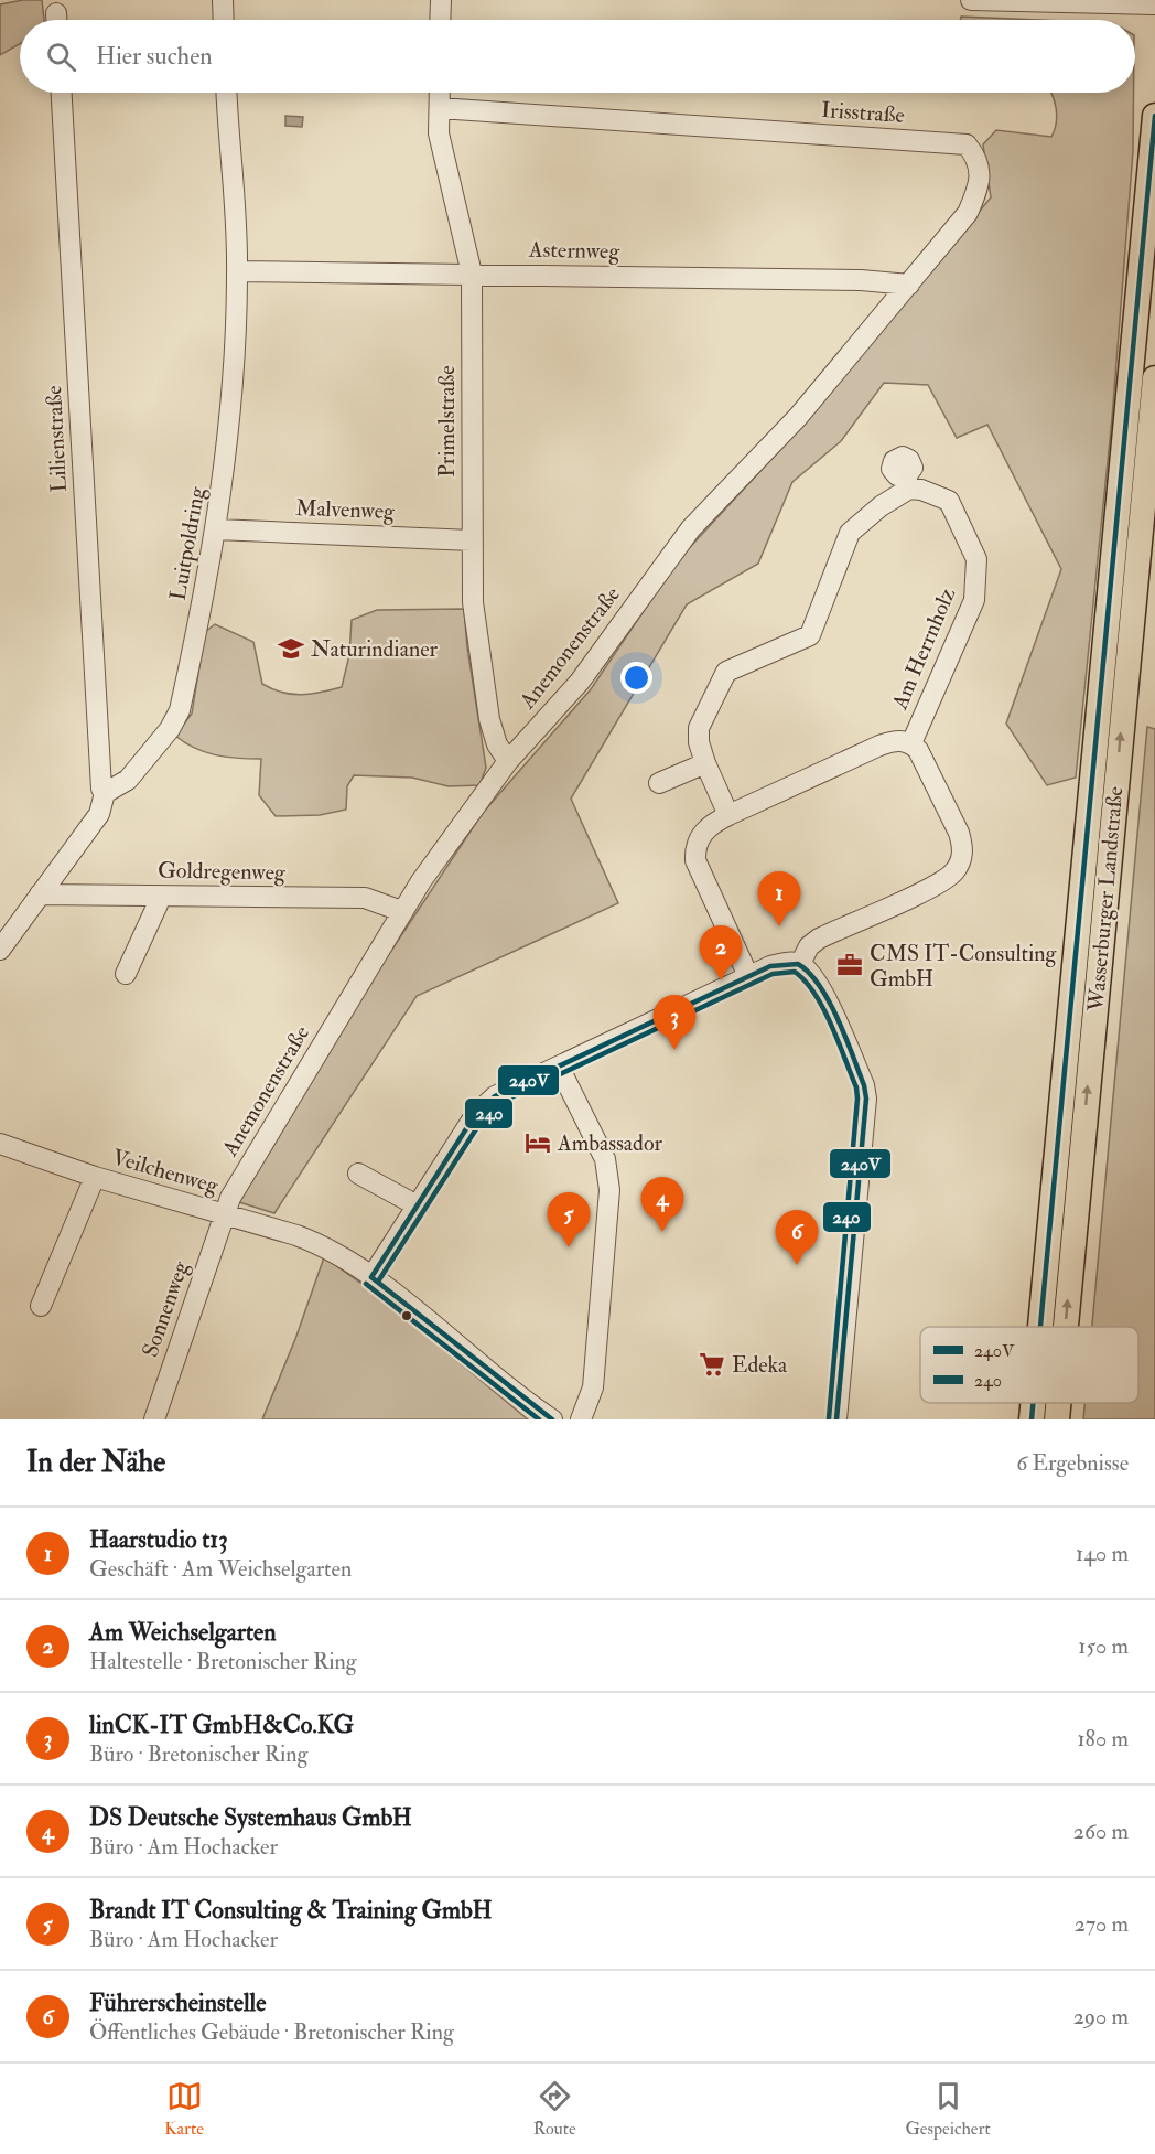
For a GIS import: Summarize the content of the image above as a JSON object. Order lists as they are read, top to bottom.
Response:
{
  "streets": {
    "main road": ["Wasserburger Landstraße"],
    "street": [
      "Irisstraße",
      "Asternweg",
      "Primelstraße",
      "Lilienstraße",
      "Malvenweg",
      "Luitpoldring",
      "Anemonenstraße",
      "Am Herrnholz",
      "Goldregenweg",
      "Veilchenweg",
      "Sonnenweg"
    ]
  },
  "crossings": [
    ["Irisstraße", "Primelstraße"],
    ["Irisstraße", "Anemonenstraße"],
    ["Asternweg", "Primelstraße"],
    ["Asternweg", "Luitpoldring"],
    ["Asternweg", "Anemonenstraße"],
    ["Primelstraße", "Malvenweg"],
    ["Primelstraße", "Anemonenstraße"],
    ["Lilienstraße", "Luitpoldring"],
    ["Malvenweg", "Luitpoldring"],
    ["Anemonenstraße", "Goldregenweg"],
    ["Anemonenstraße", "Veilchenweg"],
    ["Anemonenstraße", "Sonnenweg"],
    ["Veilchenweg", "Sonnenweg"]
  ],
  "places": {
    "school or university": ["Naturindianer"],
    "office": ["CMS IT-Consulting GmbH"],
    "hotel": ["Ambassador"],
    "supermarket": ["Edeka"]
  },
  "lines": ["transit line 240V", "transit line 240"],
  "legend": ["240V", "240"],
  "page": {
    "search": "Hier suchen",
    "pins": [
      "1",
      "2",
      "3",
      "4",
      "5",
      "6"
    ],
    "heading": ["In der Nähe", "6 Ergebnisse"],
    "list": [
      {
        "mark": "1",
        "name": "Haarstudio t13",
        "note": "Geschäft · Am Weichselgarten",
        "value": "140 m"
      },
      {
        "mark": "2",
        "name": "Am Weichselgarten",
        "note": "Haltestelle · Bretonischer Ring",
        "value": "150 m"
      },
      {
        "mark": "3",
        "name": "linCK-IT GmbH&Co.KG",
        "note": "Büro · Bretonischer Ring",
        "value": "180 m"
      },
      {
        "mark": "4",
        "name": "DS Deutsche Systemhaus GmbH",
        "note": "Büro · Am Hochacker",
        "value": "260 m"
      },
      {
        "mark": "5",
        "name": "Brandt IT Consulting & Training GmbH",
        "note": "Büro · Am Hochacker",
        "value": "270 m"
      },
      {
        "mark": "6",
        "name": "Führerscheinstelle",
        "note": "Öffentliches Gebäude · Bretonischer Ring",
        "value": "290 m"
      }
    ],
    "nav": ["Karte", "Route", "Gespeichert"]
  }
}
